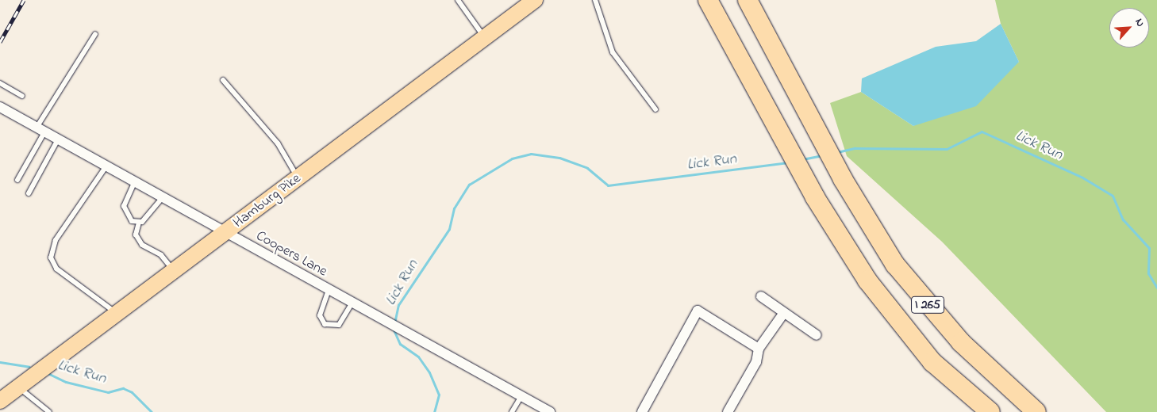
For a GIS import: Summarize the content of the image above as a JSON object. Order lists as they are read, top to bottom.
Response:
{
  "streets": {
    "highway": ["I 265"],
    "main road": ["Hamburg Pike"],
    "street": ["Coopers Lane"]
  },
  "crossings": [
    ["Hamburg Pike", "Coopers Lane"]
  ],
  "water": ["Lick Run"],
  "north": "top right"
}
